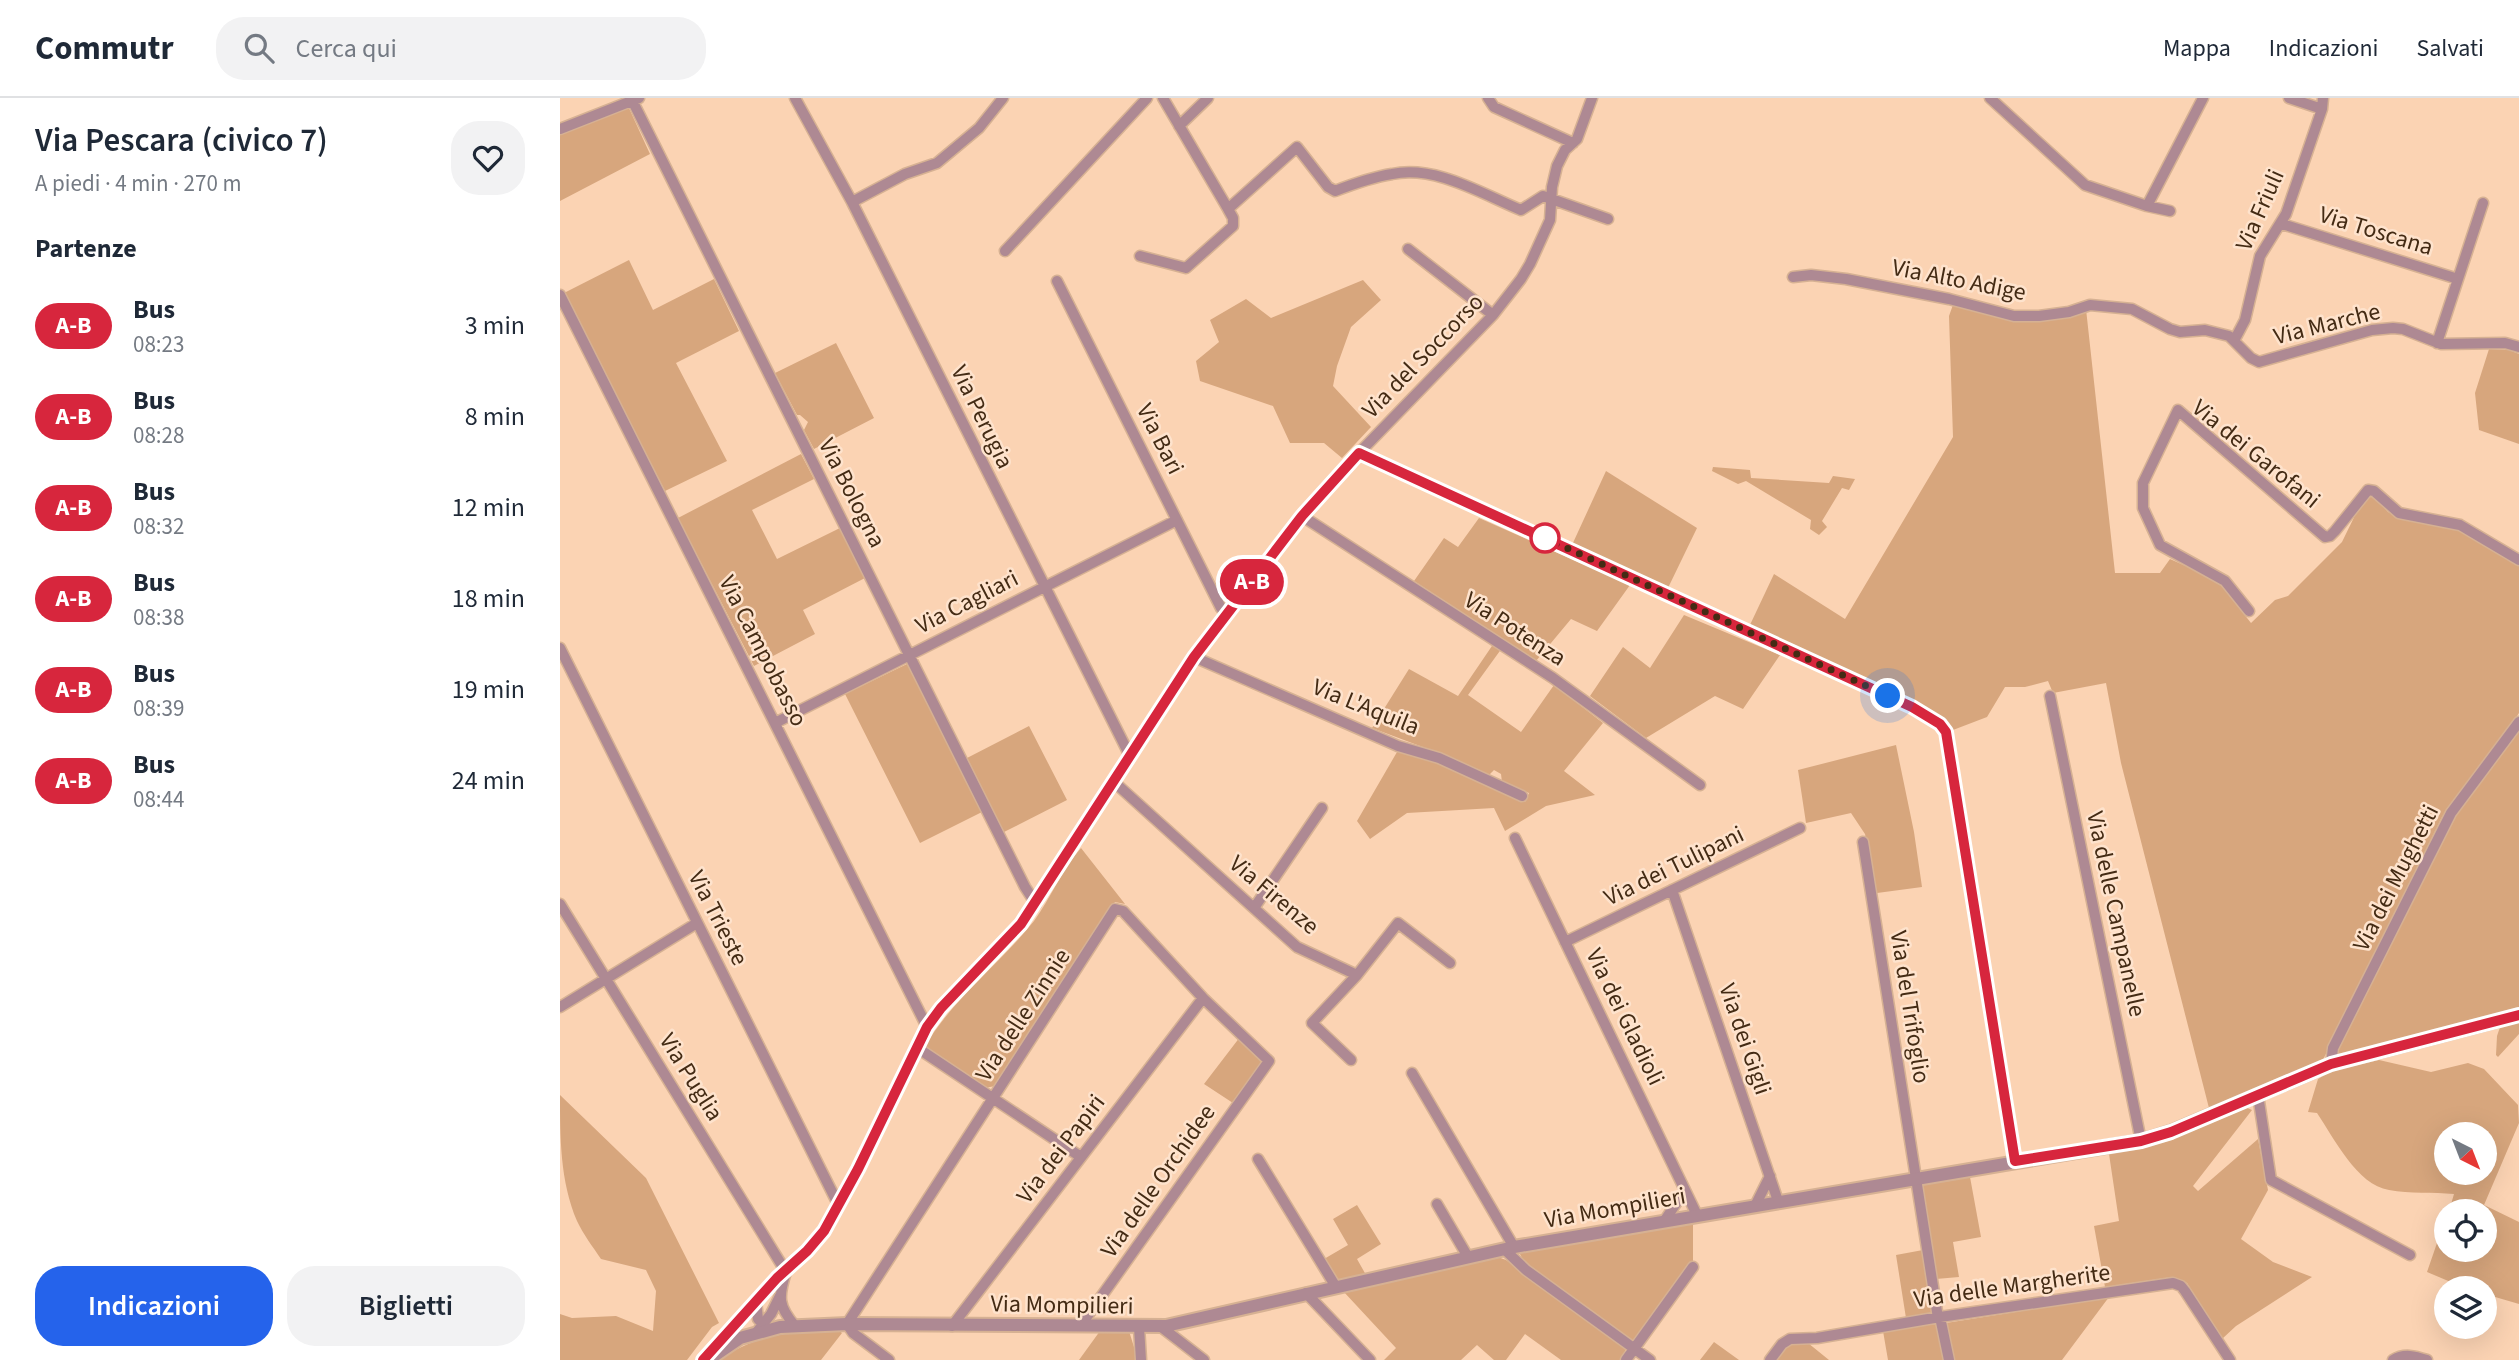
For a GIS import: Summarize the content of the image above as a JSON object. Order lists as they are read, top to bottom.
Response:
{
  "streets": {
    "street": [
      "Via Friuli",
      "Via Toscana",
      "Via Alto Adige",
      "Via Marche",
      "Via del Soccorso",
      "Via Perugia",
      "Via Bari",
      "Via dei Garofani",
      "Via Bologna",
      "Via Cagliari",
      "Via Potenza",
      "Via Campobasso",
      "Via L'Aquila",
      "Via dei Tulipani",
      "Via dei Mughetti",
      "Via Firenze",
      "Via delle Campanelle",
      "Via Trieste",
      "Via del Trifoglio",
      "Via delle Zinnie",
      "Via dei Gladioli",
      "Via dei Gigli",
      "Via Puglia",
      "Via dei Papiri",
      "Via delle Orchidee",
      "Via Mompilieri",
      "Via delle Margherite"
    ]
  },
  "crossings": [
    ["Via Friuli", "Via Toscana"],
    ["Via Friuli", "Via Alto Adige"],
    ["Via Friuli", "Via Marche"],
    ["Via Alto Adige", "Via Marche"],
    ["Via del Soccorso", "Via Perugia"],
    ["Via del Soccorso", "Via Bari"],
    ["Via del Soccorso", "Via Bologna"],
    ["Via del Soccorso", "Via Potenza"],
    ["Via del Soccorso", "Via Campobasso"],
    ["Via del Soccorso", "Via L'Aquila"],
    ["Via del Soccorso", "Via Firenze"],
    ["Via del Soccorso", "Via Trieste"],
    ["Via del Soccorso", "Via Puglia"],
    ["Via del Soccorso", "Via Mompilieri"],
    ["Via Perugia", "Via Cagliari"],
    ["Via Bari", "Via Cagliari"],
    ["Via Bologna", "Via Cagliari"],
    ["Via Cagliari", "Via Campobasso"],
    ["Via dei Tulipani", "Via dei Gladioli"],
    ["Via dei Tulipani", "Via dei Gigli"],
    ["Via dei Mughetti", "Via Mompilieri"],
    ["Via delle Campanelle", "Via Mompilieri"],
    ["Via del Trifoglio", "Via Mompilieri"],
    ["Via del Trifoglio", "Via delle Margherite"],
    ["Via delle Zinnie", "Via dei Papiri"],
    ["Via delle Zinnie", "Via delle Orchidee"],
    ["Via delle Zinnie", "Via Mompilieri"],
    ["Via dei Gladioli", "Via Mompilieri"],
    ["Via dei Gigli", "Via Mompilieri"],
    ["Via dei Papiri", "Via Mompilieri"],
    ["Via delle Orchidee", "Via Mompilieri"]
  ],
  "lines": ["bus line A-B"],
  "north": "bottom right",
  "page": {
    "header": "Commutr",
    "search": "Cerca qui",
    "nav": ["Mappa", "Indicazioni", "Salvati"],
    "heading": [
      ["Via Pescara (civico 7)", "A piedi · 4 min · 270 m"],
      "Partenze"
    ],
    "on_map": "A-B",
    "list": [
      {
        "mark": "A-B",
        "name": "Bus",
        "note": "08:23",
        "value": "3 min"
      },
      {
        "mark": "A-B",
        "name": "Bus",
        "note": "08:28",
        "value": "8 min"
      },
      {
        "mark": "A-B",
        "name": "Bus",
        "note": "08:32",
        "value": "12 min"
      },
      {
        "mark": "A-B",
        "name": "Bus",
        "note": "08:38",
        "value": "18 min"
      },
      {
        "mark": "A-B",
        "name": "Bus",
        "note": "08:39",
        "value": "19 min"
      },
      {
        "mark": "A-B",
        "name": "Bus",
        "note": "08:44",
        "value": "24 min"
      }
    ],
    "buttons": ["Indicazioni", "Biglietti"]
  }
}
